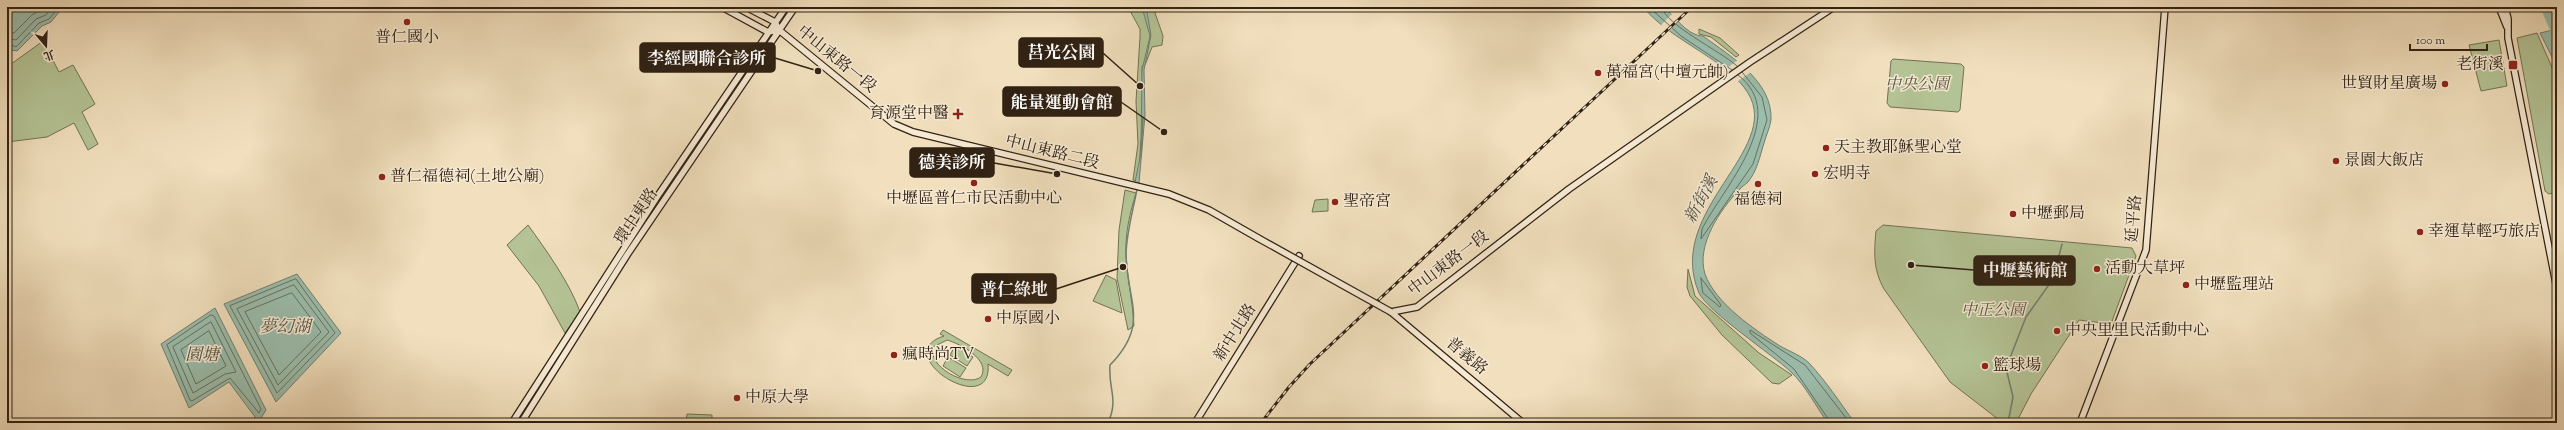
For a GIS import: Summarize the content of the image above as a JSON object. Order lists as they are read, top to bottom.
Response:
{
  "streets": {
    "main road": [
      "中山東路一段",
      "中山東路二段",
      "環中東路",
      "延平路",
      "新中北路",
      "普義路"
    ]
  },
  "crossings": [
    ["中山東路一段", "中山東路二段"],
    ["中山東路一段", "環中東路"],
    ["中山東路一段", "普義路"],
    ["中山東路二段", "普義路"]
  ],
  "water": ["新街溪", "夢幻湖", "園塘"],
  "parks": ["中央公園", "中正公園"],
  "places": {
    "other": [
      "普仁國小",
      "李經國聯合診所",
      "萬福宮(中壇元帥)",
      "世貿財星廣場",
      "莒光公園",
      "能量運動會館",
      "天主教耶穌聖心堂",
      "景園大飯店",
      "德美診所",
      "宏明寺",
      "普仁福德祠(土地公廟)",
      "中壢區普仁市民活動中心",
      "福德祠",
      "聖帝宮",
      "中壢郵局",
      "幸運草輕巧旅店",
      "中壢藝術館",
      "普仁綠地",
      "活動大草坪",
      "中壢監理站",
      "中原國小",
      "中央里里民活動中心",
      "瘋時尚TV",
      "籃球場",
      "中原大學"
    ],
    "transit": ["老街溪"],
    "health": ["育源堂中醫"]
  },
  "scale_bar": "100 m",
  "north": "bottom"
}
